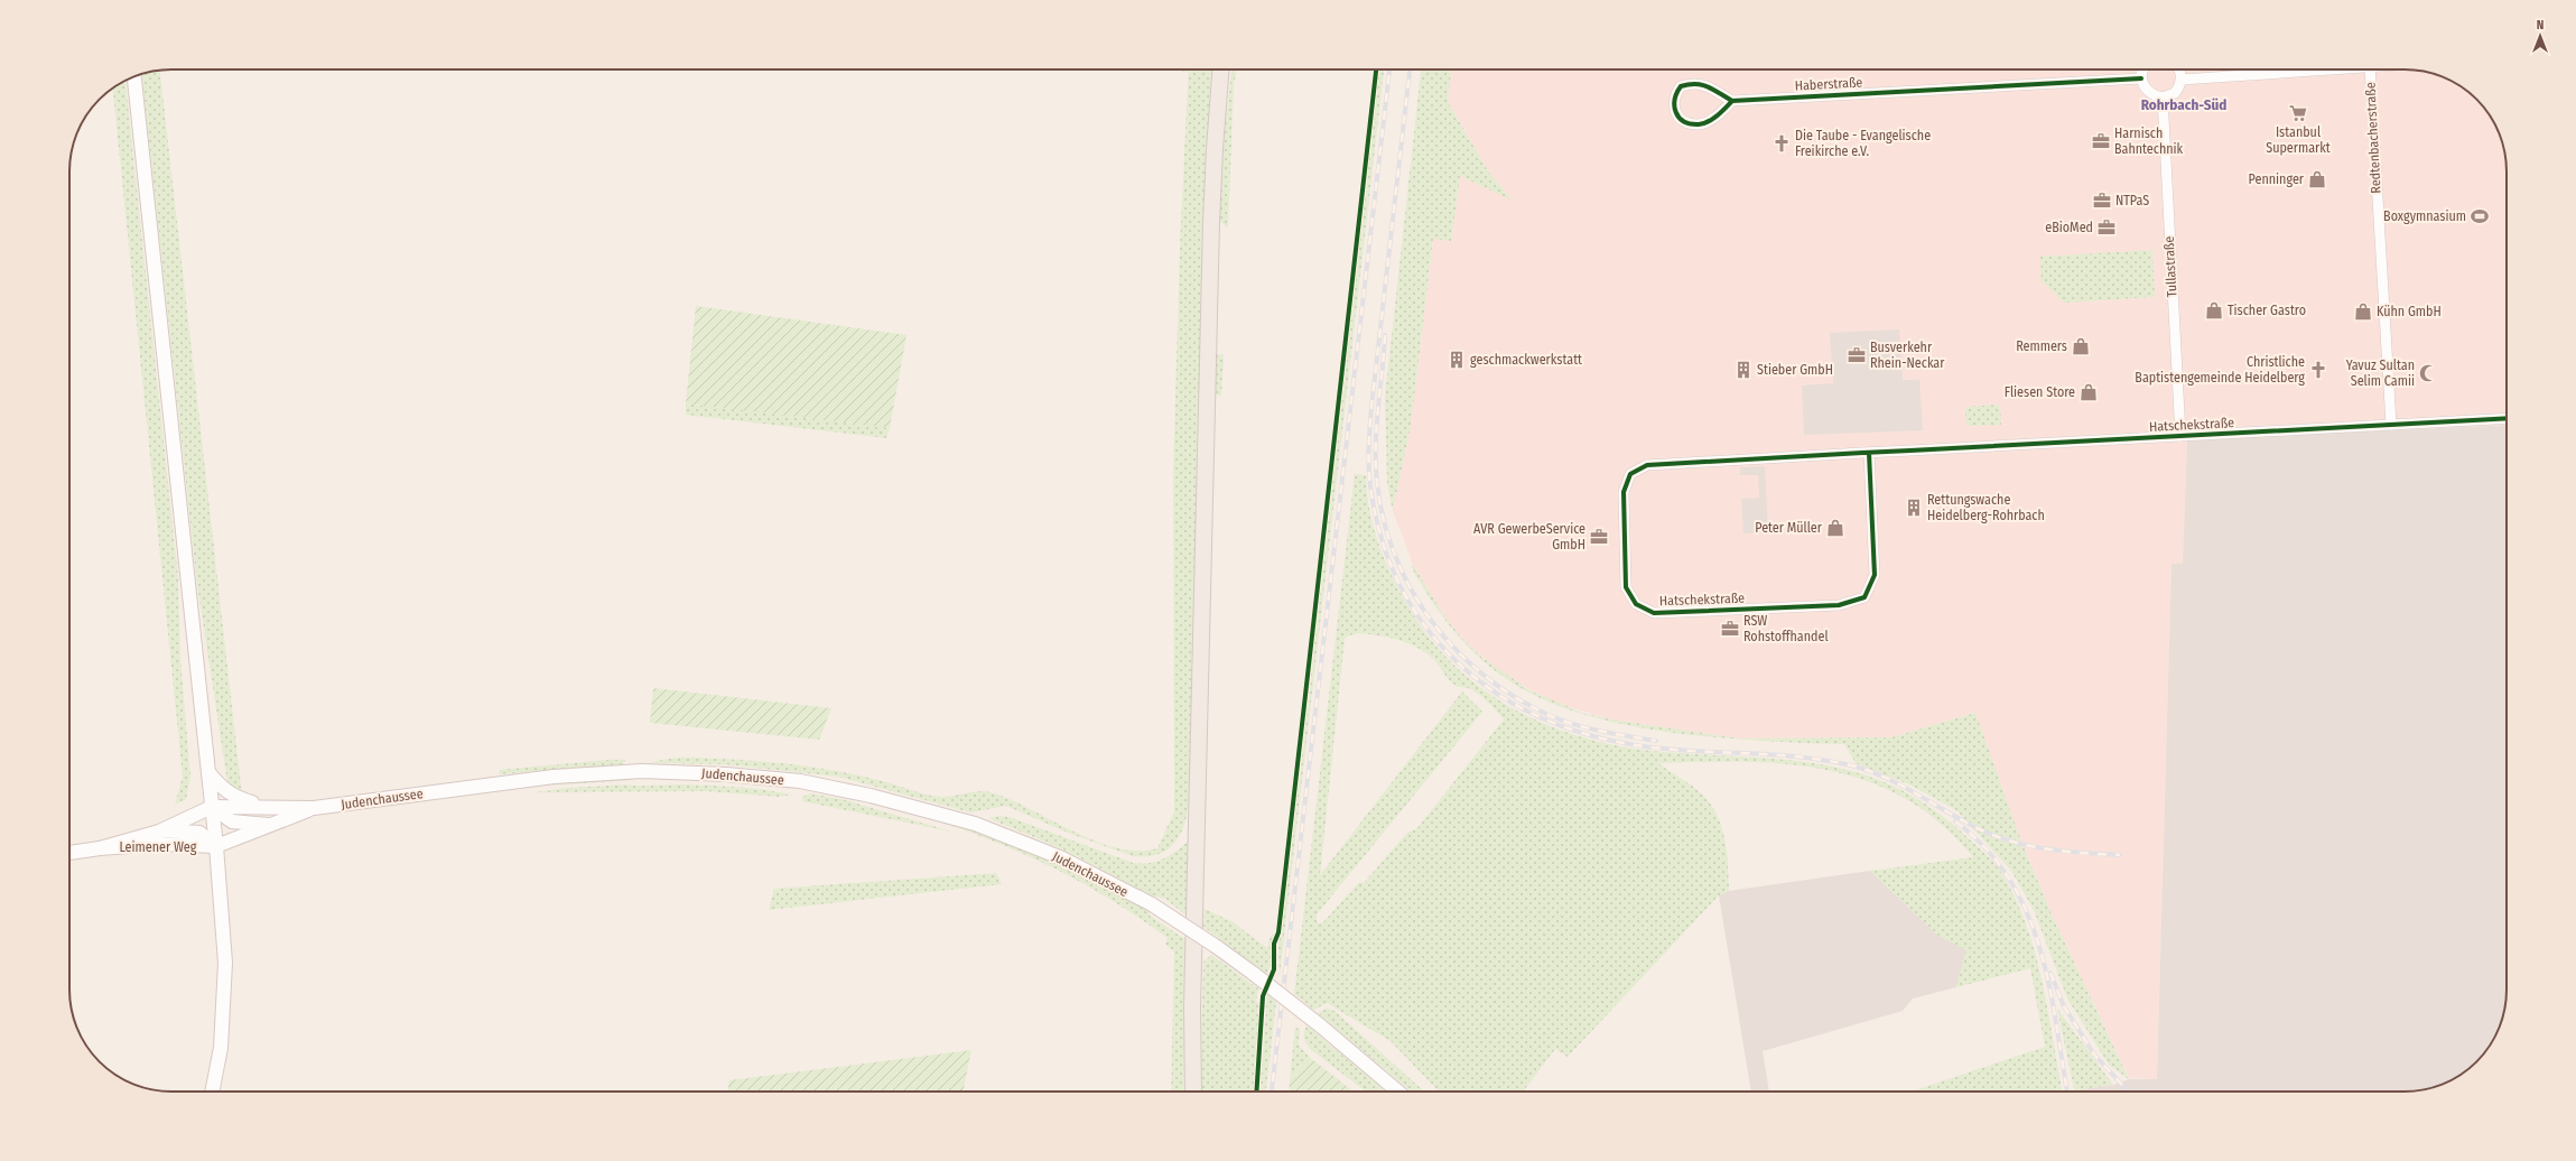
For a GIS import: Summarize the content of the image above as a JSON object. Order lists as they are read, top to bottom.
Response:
{
  "streets": {
    "main road": ["Judenchaussee", "Leimener Weg"],
    "street": [
      "Haberstraße",
      "Redtenbacherstraße",
      "Tullastraße",
      "Hatschekstraße"
    ]
  },
  "crossings": [
    ["Redtenbacherstraße", "Hatschekstraße"],
    ["Tullastraße", "Hatschekstraße"],
    ["Judenchaussee", "Leimener Weg"]
  ],
  "districts": ["Rohrbach-Süd"],
  "places": {
    "supermarket": ["Istanbul Supermarkt"],
    "office": [
      "Harnisch Bahntechnik",
      "NTPaS",
      "eBioMed",
      "Busverkehr Rhein-Neckar",
      "AVR GewerbeService GmbH",
      "RSW Rohstoffhandel"
    ],
    "church": ["Die Taube - Evangelische Freikirche e.V.", "Christliche Baptistengemeinde Heidelberg"],
    "shop": [
      "Penninger",
      "Tischer Gastro",
      "Kühn GmbH",
      "Remmers",
      "Fliesen Store",
      "Peter Müller"
    ],
    "sports": ["Boxgymnasium"],
    "building": ["geschmackwerkstatt", "Stieber GmbH", "Rettungswache Heidelberg-Rohrbach"],
    "mosque": ["Yavuz Sultan Selim Camii"]
  },
  "north": "top"
}
